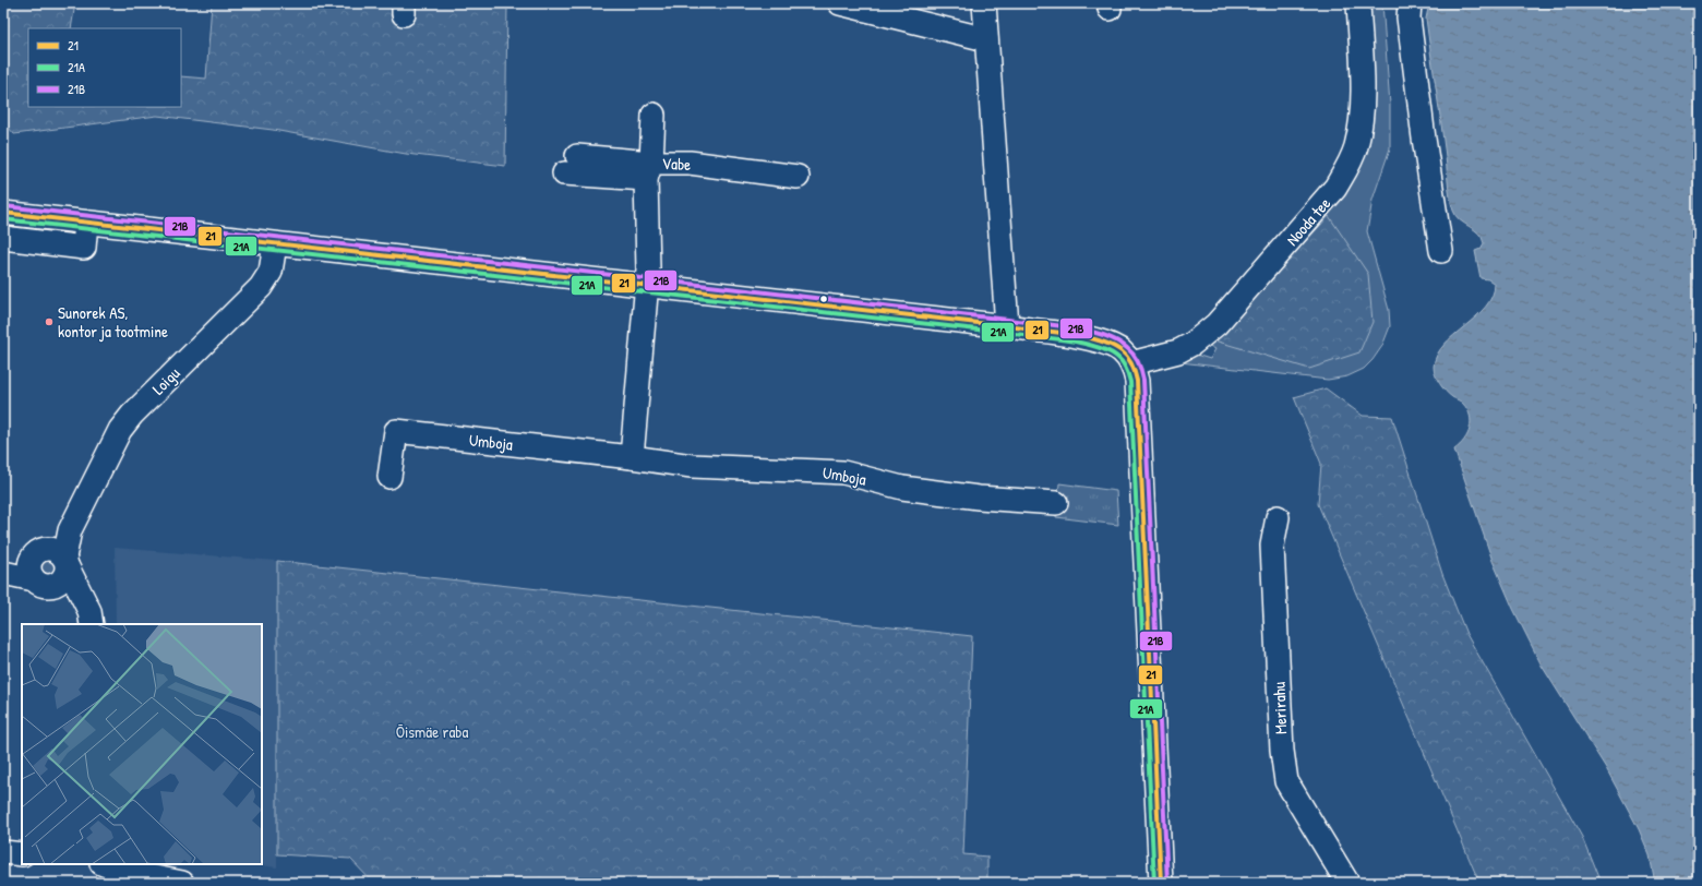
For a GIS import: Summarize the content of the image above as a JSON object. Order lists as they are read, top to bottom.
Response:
{
  "streets": {
    "street": [
      "Vabe",
      "Nooda tee",
      "Loigu",
      "Umboja",
      "Merirahu"
    ]
  },
  "parks": ["Õismäe raba"],
  "places": ["Sunorek AS, kontor ja tootmine"],
  "lines": ["transit line 21B", "transit line 21", "transit line 21A"],
  "legend": ["21", "21A", "21B"]
}
